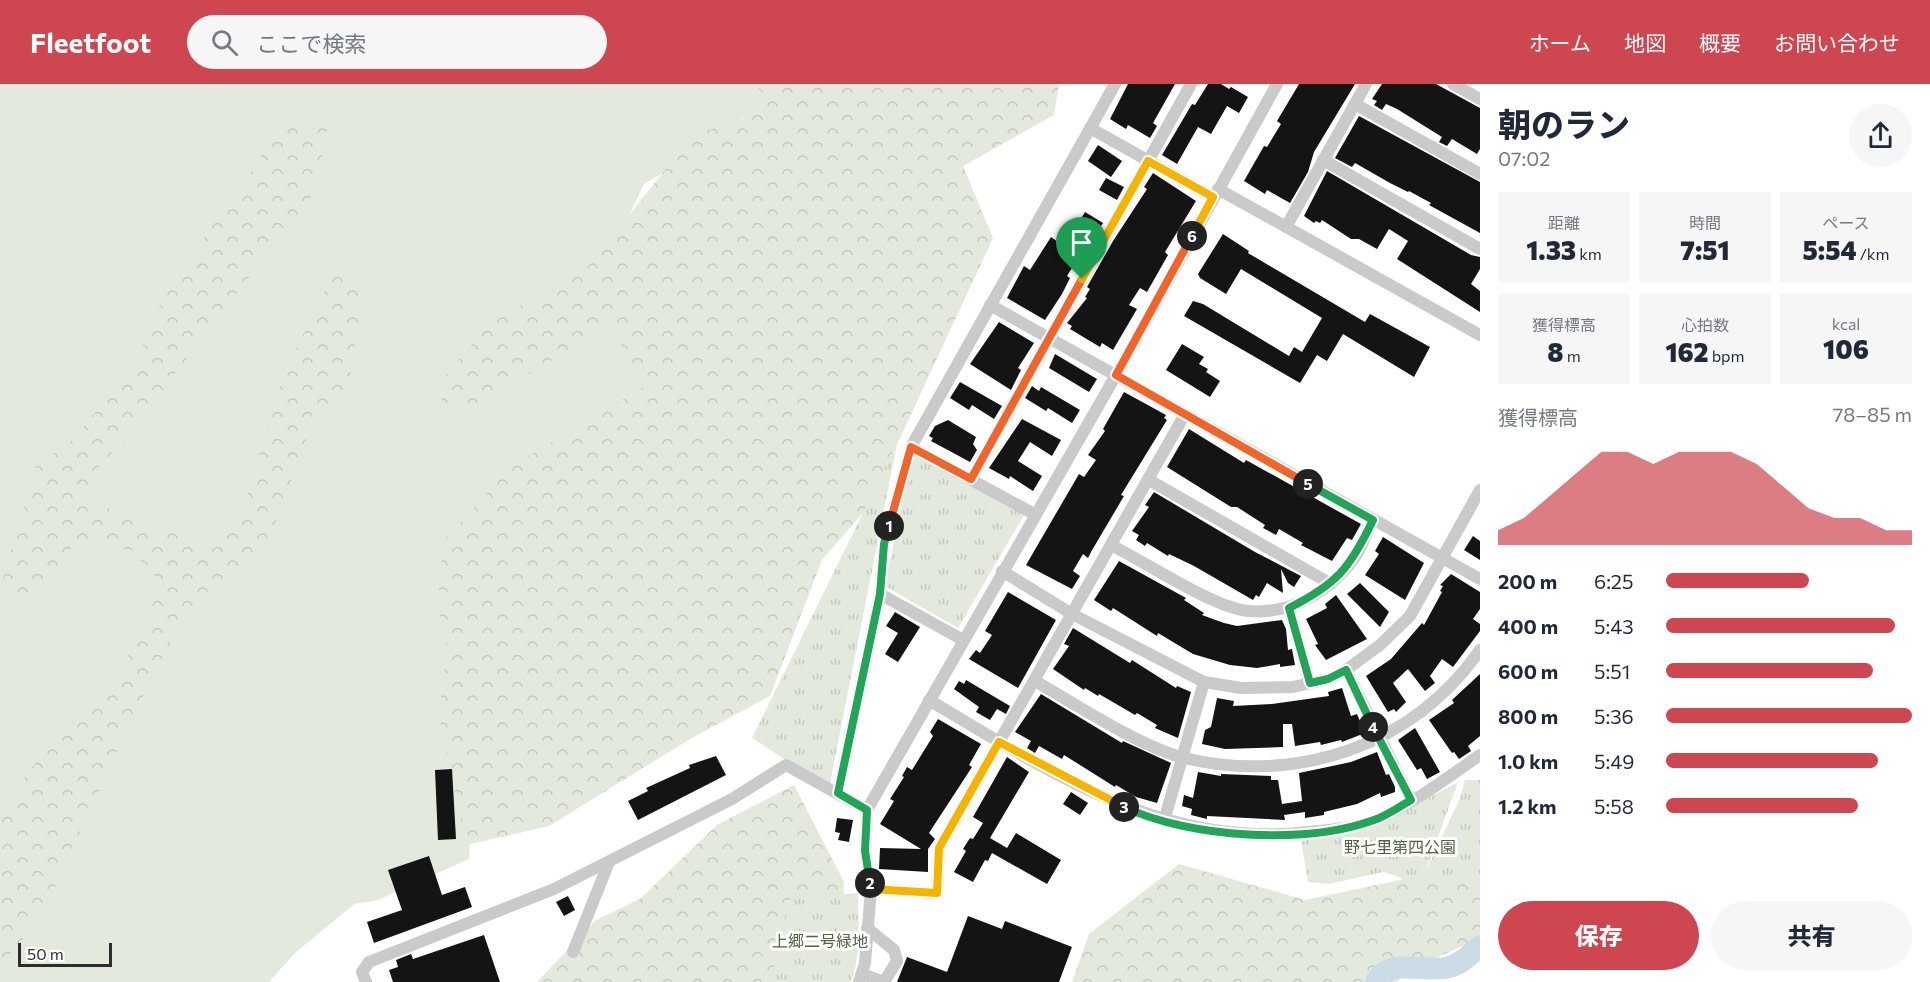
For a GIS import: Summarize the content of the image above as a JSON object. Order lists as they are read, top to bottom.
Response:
{
  "parks": ["野七里第四公園", "上郷二号緑地"],
  "scale_bar": "50 m",
  "page": {
    "header": "Fleetfoot",
    "search": "ここで検索",
    "nav": [
      "ホーム",
      "地図",
      "概要",
      "お問い合わせ"
    ],
    "heading": ["朝のラン", "07:02"],
    "stats": [
      ["距離", "1.33 km"],
      ["時間", "7:51"],
      ["ペース", "5:54 /km"],
      ["獲得標高", "8 m"],
      ["心拍数", "162 bpm"],
      ["kcal", "106"]
    ],
    "pins": [
      "6",
      "5",
      "1",
      "4",
      "3",
      "2"
    ],
    "chart": ["獲得標高", "78–85 m"],
    "list": [
      {
        "name": "200 m",
        "note": "6:25"
      },
      {
        "name": "400 m",
        "note": "5:43"
      },
      {
        "name": "600 m",
        "note": "5:51"
      },
      {
        "name": "800 m",
        "note": "5:36"
      },
      {
        "name": "1.0 km",
        "note": "5:49"
      },
      {
        "name": "1.2 km",
        "note": "5:58"
      }
    ],
    "buttons": ["保存", "共有"],
    "scale": "50 m"
  }
}
